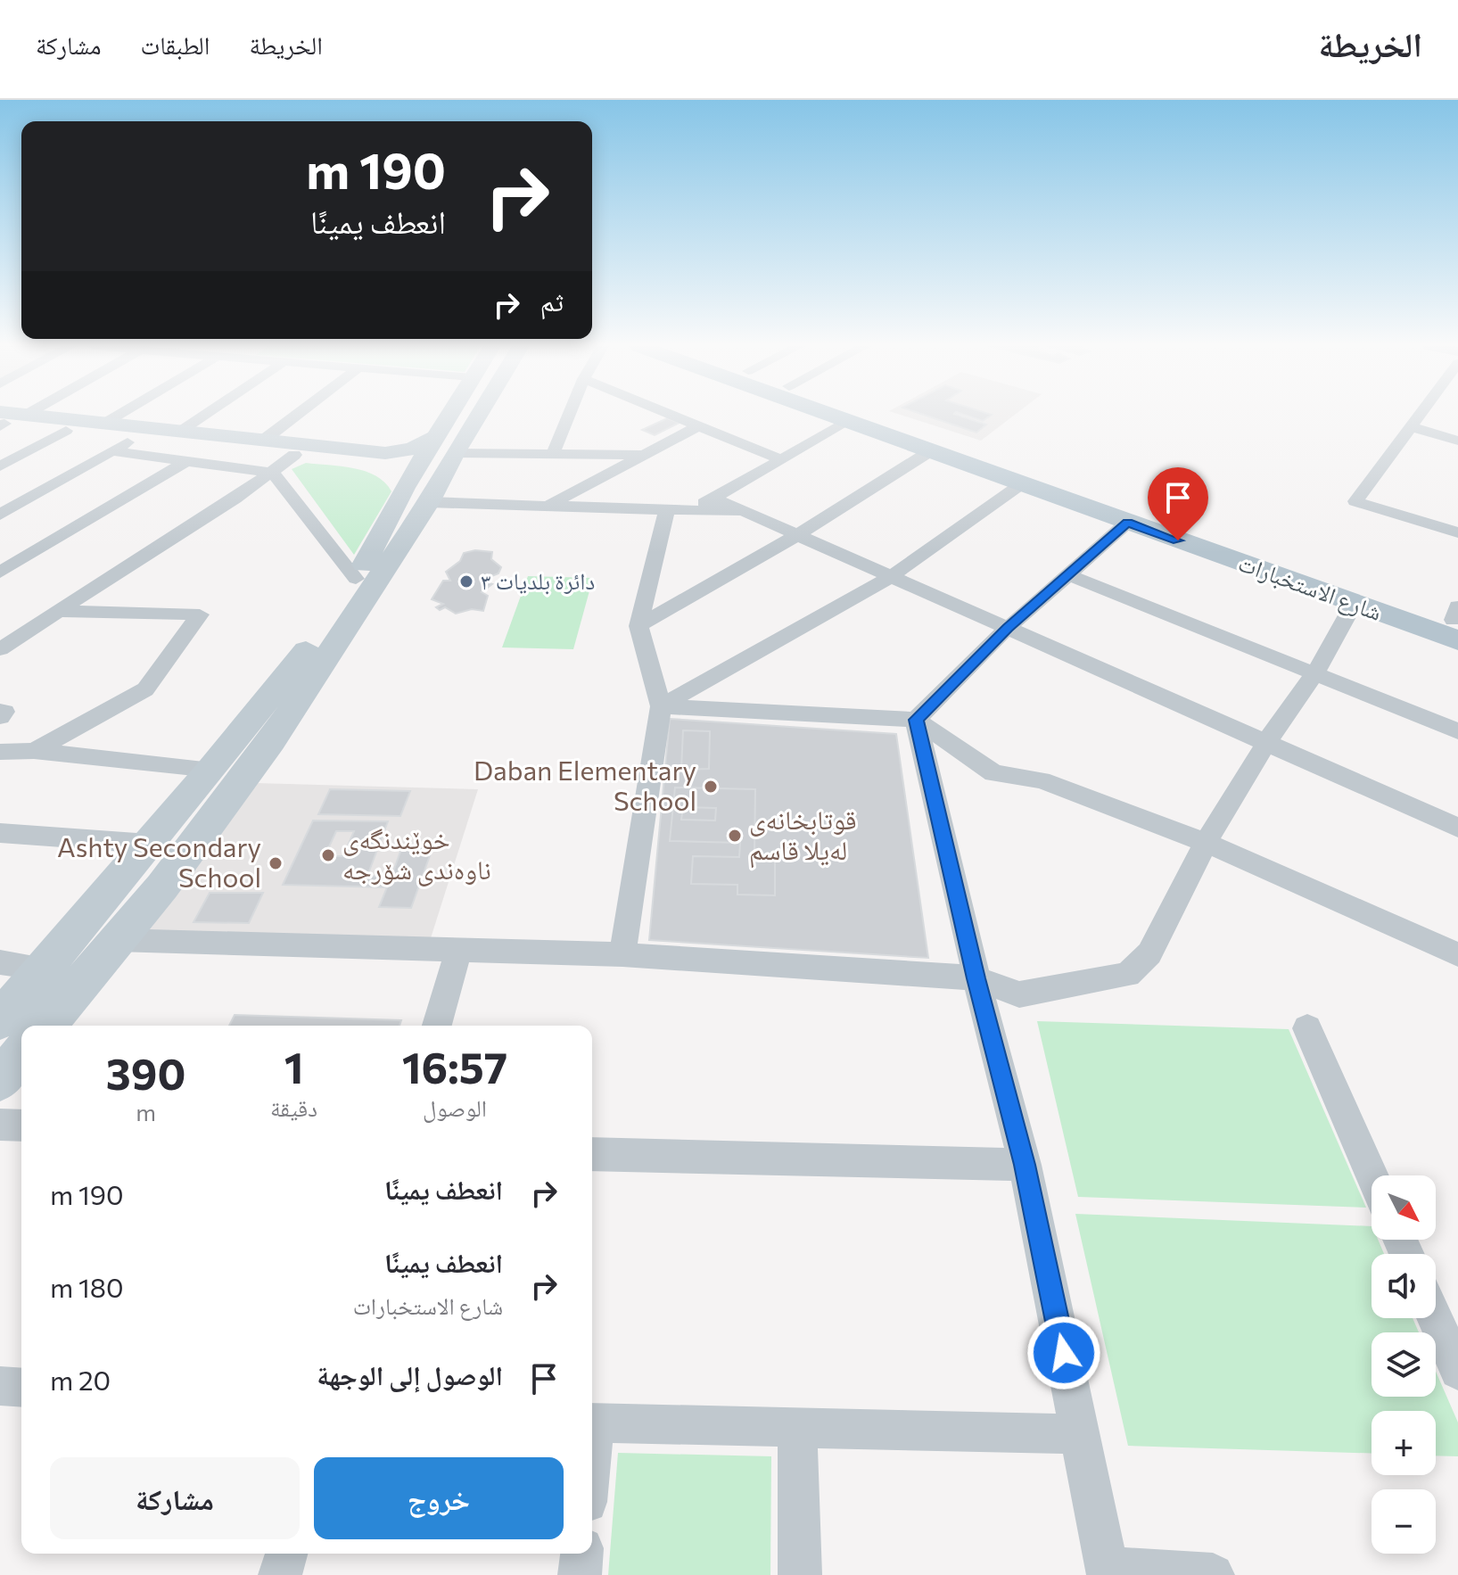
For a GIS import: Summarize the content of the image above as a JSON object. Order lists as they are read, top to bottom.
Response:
{
  "streets": {
    "main road": ["شارع الاستخبارات"]
  },
  "places": [
    "دائرة بلديات ٣",
    "Daban Elementary School",
    "قوتابخانەی لەیلا قاسم",
    "خوێندنگەی ناوەندی شۆرجە",
    "Ashty Secondary School"
  ],
  "north": "bottom right",
  "page": {
    "header": "الخريطة",
    "nav": ["الخريطة", "الطبقات", "مشاركة"],
    "turn": ["190 m", "انعطف يمينًا"],
    "then": "ثم",
    "eta": [
      "16:57",
      "الوصول",
      "1",
      "دقيقة",
      "390",
      "m"
    ],
    "list": [
      {
        "name": "انعطف يمينًا",
        "value": "190 m"
      },
      {
        "name": "انعطف يمينًا",
        "note": "شارع الاستخبارات",
        "value": "180 m"
      },
      {
        "name": "الوصول إلى الوجهة",
        "value": "20 m"
      }
    ],
    "map_buttons": ["+", "−"],
    "buttons": ["خروج", "مشاركة"]
  }
}
